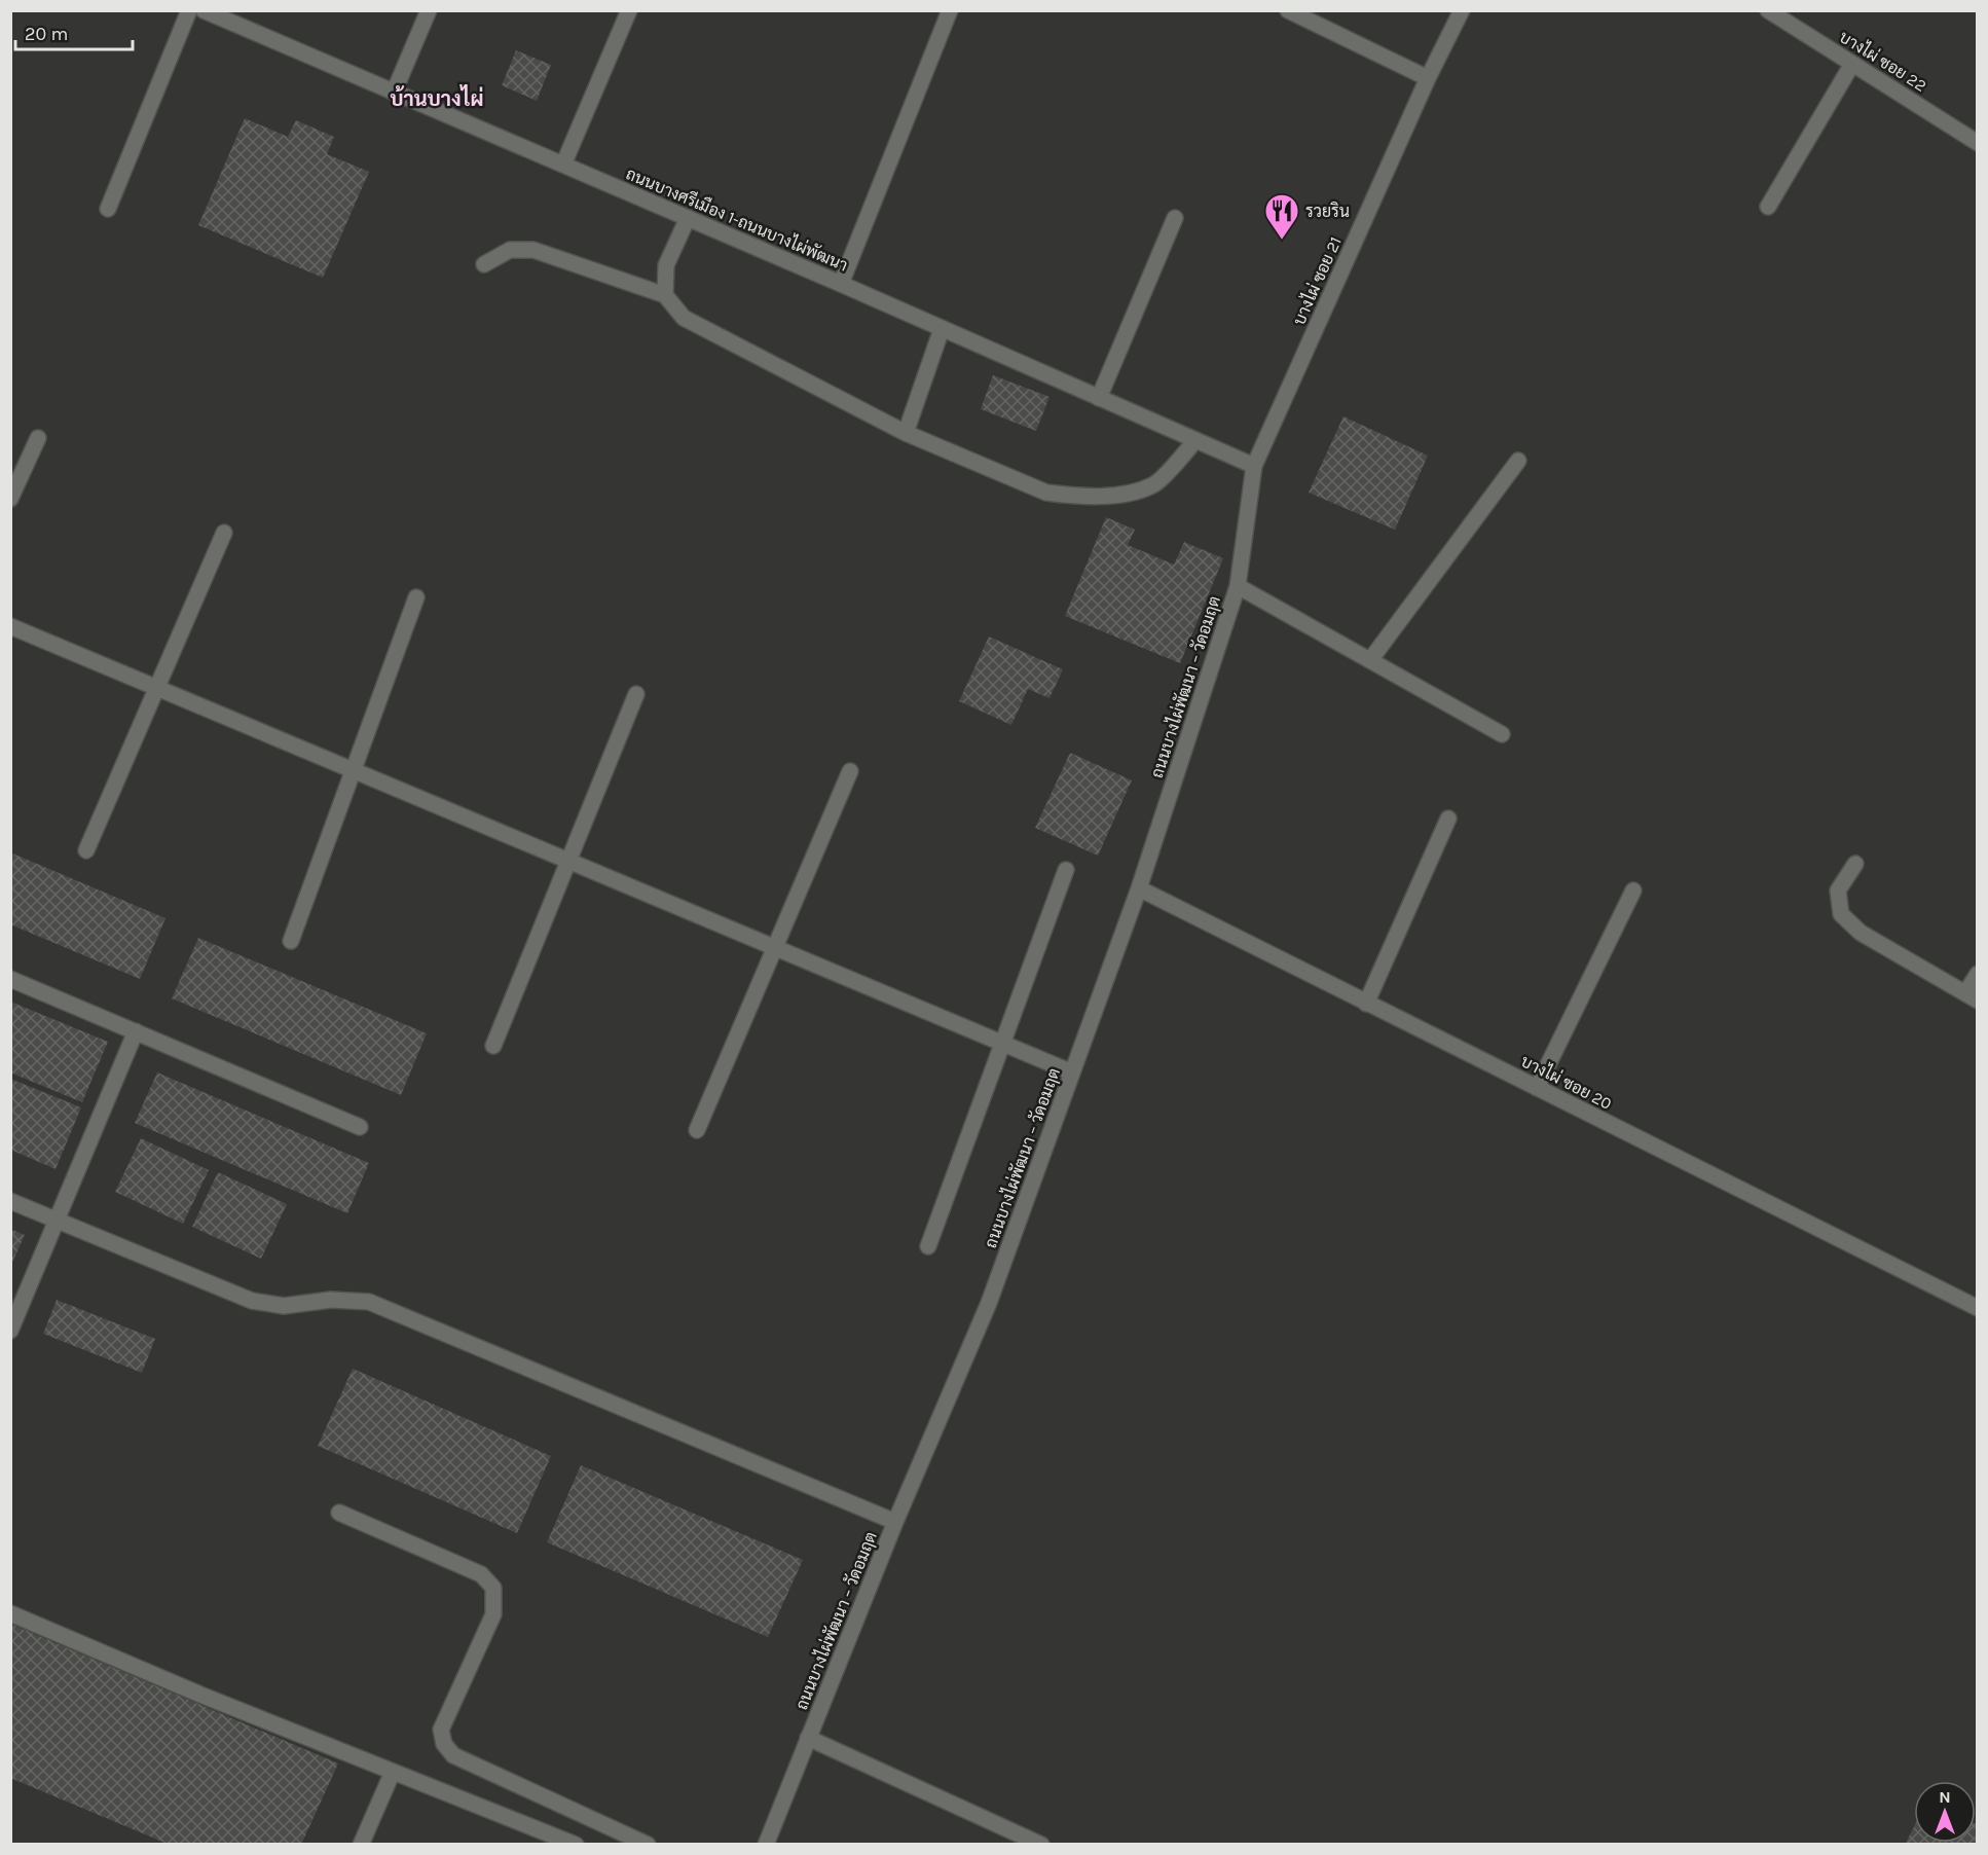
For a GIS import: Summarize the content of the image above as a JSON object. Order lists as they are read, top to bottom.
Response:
{
  "streets": {
    "street": [
      "บางไผ่ ซอย 22",
      "ถนนบางศรีเมือง 1-ถนนบางไผ่พัฒนา",
      "บางไผ่ ซอย 21",
      "ถนนบางไผ่พัฒนา – วัดอมฤต",
      "บางไผ่ ซอย 20"
    ]
  },
  "crossings": [
    ["ถนนบางศรีเมือง 1-ถนนบางไผ่พัฒนา", "บางไผ่ ซอย 21"],
    ["ถนนบางศรีเมือง 1-ถนนบางไผ่พัฒนา", "ถนนบางไผ่พัฒนา – วัดอมฤต"],
    ["บางไผ่ ซอย 21", "ถนนบางไผ่พัฒนา – วัดอมฤต"],
    ["ถนนบางไผ่พัฒนา – วัดอมฤต", "บางไผ่ ซอย 20"]
  ],
  "districts": ["บ้านบางไผ่"],
  "places": {
    "restaurant": ["รวยริน"]
  },
  "scale_bar": "20 m",
  "north": "top"
}
